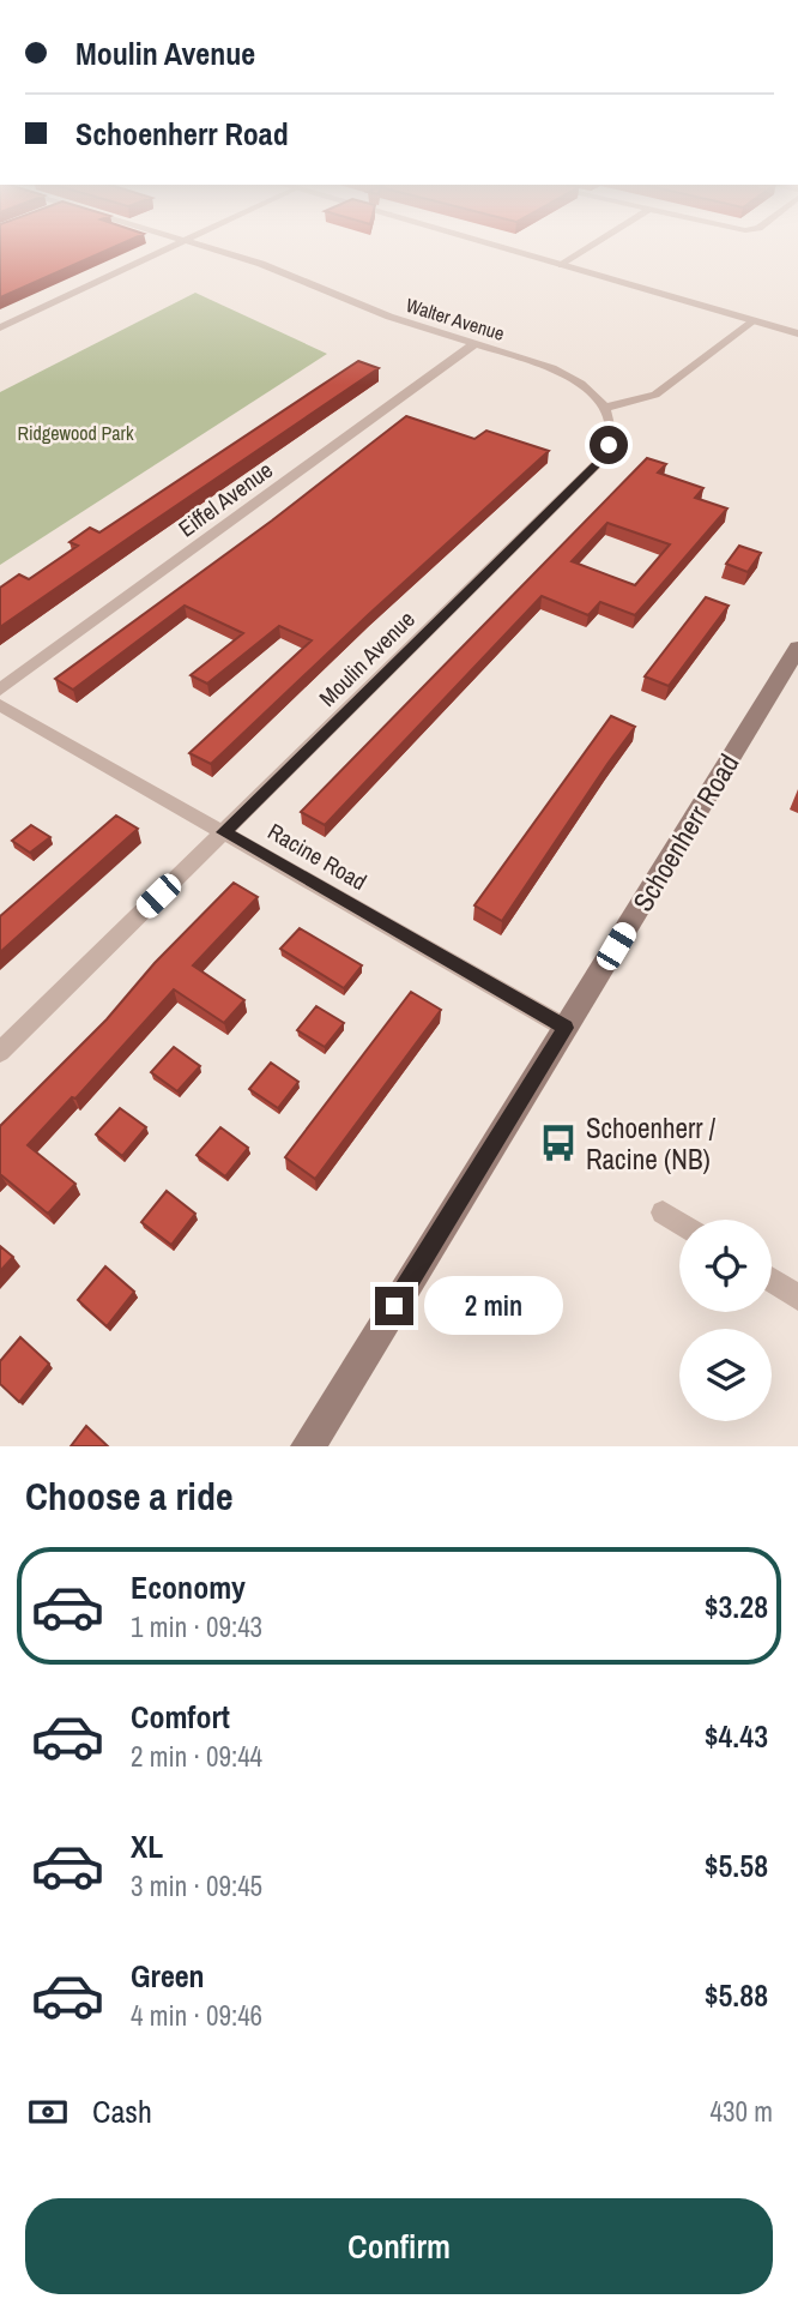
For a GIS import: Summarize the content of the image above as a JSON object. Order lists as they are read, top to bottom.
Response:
{
  "streets": {
    "main road": ["Schoenherr Road"],
    "street": [
      "Walter Avenue",
      "Eiffel Avenue",
      "Moulin Avenue",
      "Racine Road"
    ]
  },
  "crossings": [
    ["Walter Avenue", "Eiffel Avenue"],
    ["Walter Avenue", "Moulin Avenue"],
    ["Moulin Avenue", "Racine Road"],
    ["Schoenherr Road", "Racine Road"]
  ],
  "parks": ["Ridgewood Park"],
  "places": {
    "bus stop": ["Schoenherr / Racine (NB)"]
  },
  "page": {
    "banner": ["Moulin Avenue", "Schoenherr Road"],
    "bubble": "2 min",
    "heading": "Choose a ride",
    "list": [
      {
        "name": "Economy",
        "note": "1 min · 09:43",
        "value": "$3.28"
      },
      {
        "name": "Comfort",
        "note": "2 min · 09:44",
        "value": "$4.43"
      },
      {
        "name": "XL",
        "note": "3 min · 09:45",
        "value": "$5.58"
      },
      {
        "name": "Green",
        "note": "4 min · 09:46",
        "value": "$5.88"
      }
    ],
    "pay": ["Cash", "430 m"],
    "buttons": "Confirm"
  }
}
